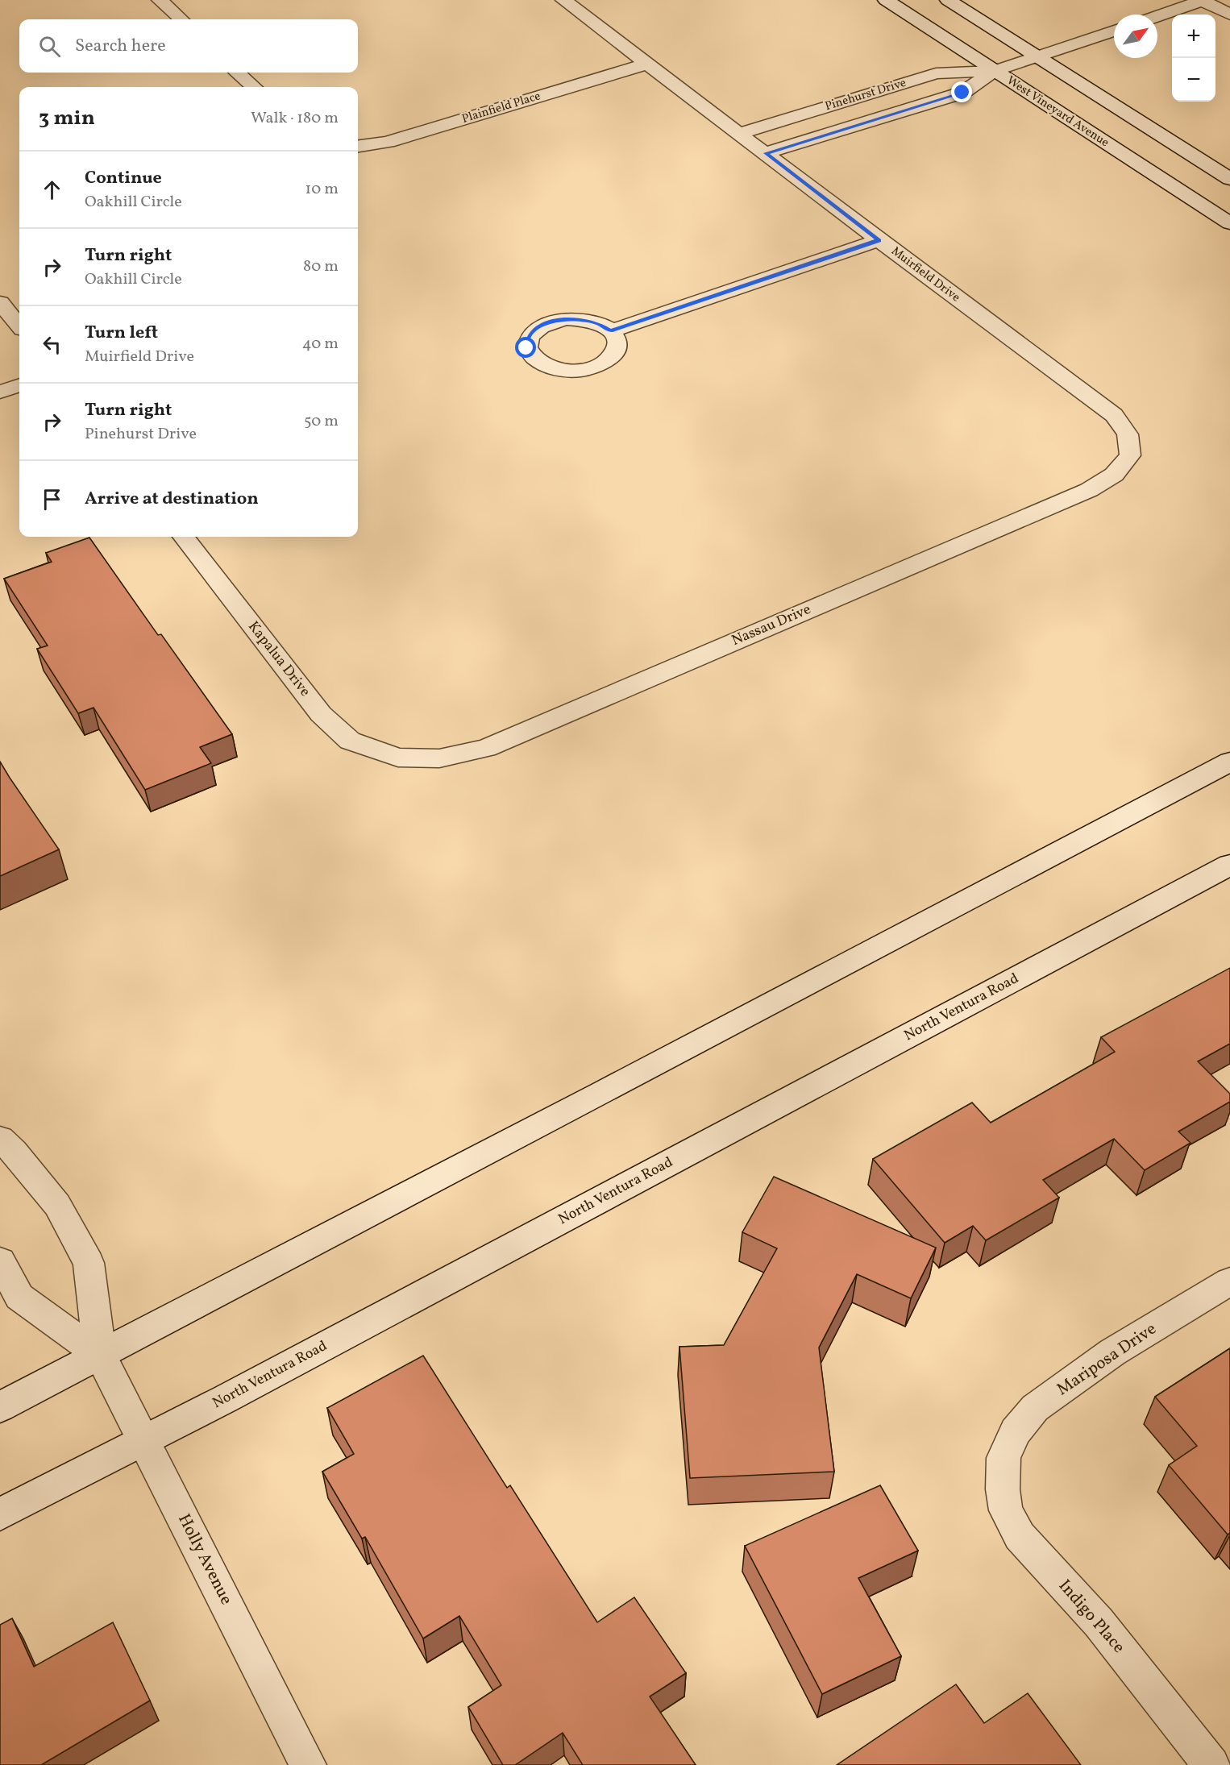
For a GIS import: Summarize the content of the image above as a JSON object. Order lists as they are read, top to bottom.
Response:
{
  "streets": {
    "street": [
      "Pinehurst Drive",
      "Plainfield Place",
      "West Vineyard Avenue",
      "Muirfield Drive",
      "Nassau Drive",
      "Kapalua Drive",
      "North Ventura Road",
      "Mariposa Drive",
      "Holly Avenue",
      "Indigo Place"
    ]
  },
  "crossings": [
    ["Pinehurst Drive", "West Vineyard Avenue"],
    ["Pinehurst Drive", "Muirfield Drive"],
    ["Plainfield Place", "Muirfield Drive"],
    ["Muirfield Drive", "Nassau Drive"],
    ["Nassau Drive", "Kapalua Drive"],
    ["North Ventura Road", "Holly Avenue"],
    ["Mariposa Drive", "Indigo Place"]
  ],
  "north": "top right",
  "page": {
    "map_buttons": ["+", "−"],
    "search": "Search here",
    "heading": ["3 min", "Walk · 180 m"],
    "list": [
      ["Continue", "Oakhill Circle", "10 m"],
      ["Turn right", "Oakhill Circle", "80 m"],
      ["Turn left", "Muirfield Drive", "40 m"],
      ["Turn right", "Pinehurst Drive", "50 m"],
      "Arrive at destination"
    ]
  }
}
